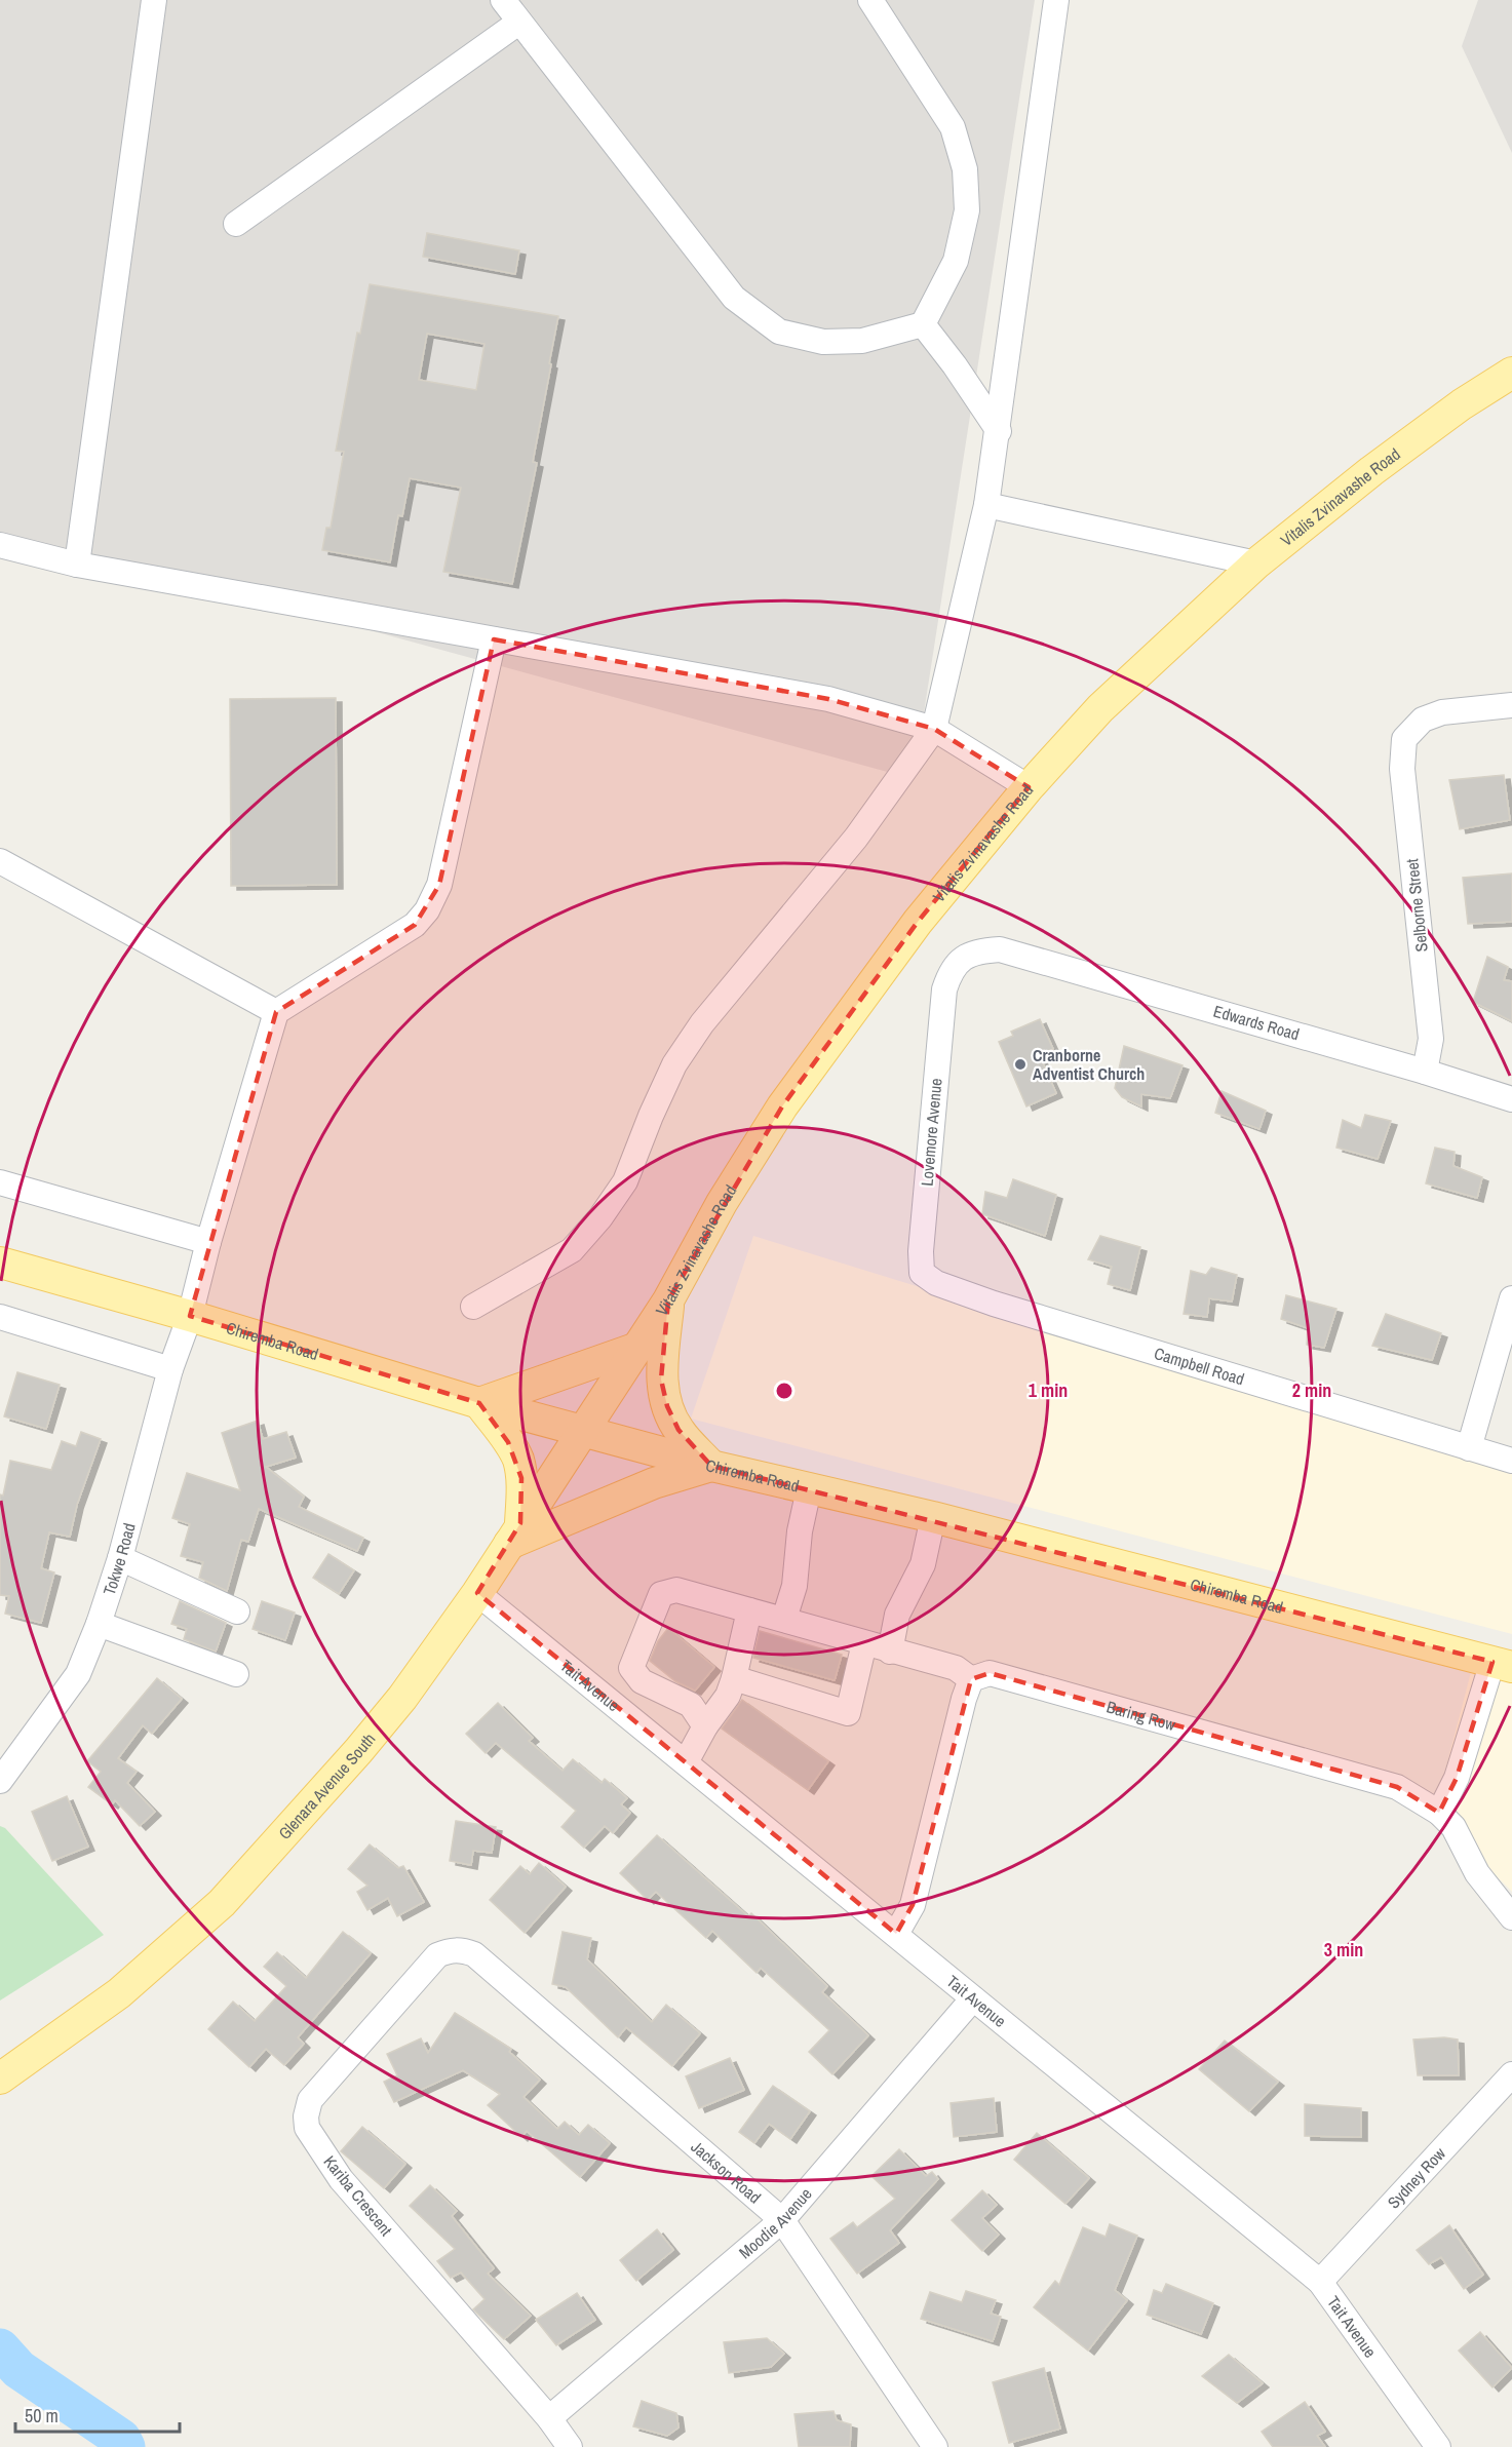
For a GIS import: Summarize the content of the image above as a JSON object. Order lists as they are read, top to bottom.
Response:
{
  "streets": {
    "main road": ["Vitalis Zvinavashe Road", "Chiremba Road", "Glenara Avenue South"],
    "street": [
      "Selborne Street",
      "Edwards Road",
      "Lovemore Avenue",
      "Campbell Road",
      "Tokwe Road",
      "Tait Avenue",
      "Baring Row",
      "Jackson Road",
      "Sydney Row",
      "Kariba Crescent",
      "Moodie Avenue"
    ]
  },
  "crossings": [
    ["Vitalis Zvinavashe Road", "Chiremba Road"],
    ["Vitalis Zvinavashe Road", "Glenara Avenue South"],
    ["Selborne Street", "Edwards Road"],
    ["Edwards Road", "Lovemore Avenue"],
    ["Lovemore Avenue", "Campbell Road"],
    ["Chiremba Road", "Tokwe Road"],
    ["Chiremba Road", "Glenara Avenue South"],
    ["Tait Avenue", "Glenara Avenue South"],
    ["Tait Avenue", "Sydney Row"],
    ["Tait Avenue", "Moodie Avenue"],
    ["Jackson Road", "Kariba Crescent"],
    ["Jackson Road", "Moodie Avenue"],
    ["Kariba Crescent", "Moodie Avenue"]
  ],
  "places": ["Cranborne Adventist Church"],
  "scale_bar": "50 m",
  "rings": ["1 min", "2 min", "3 min"]
}
